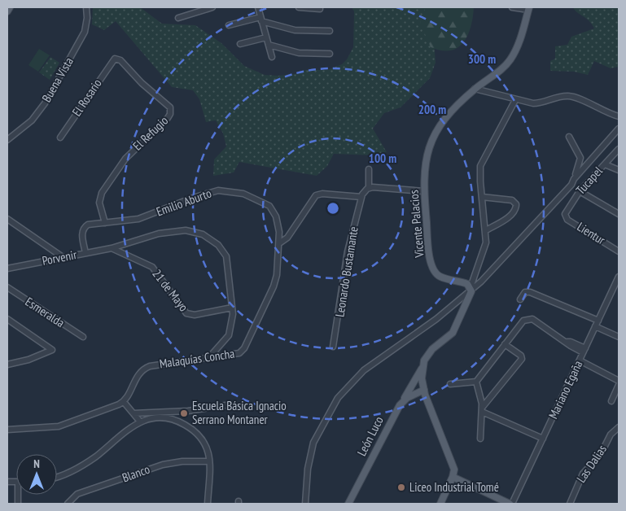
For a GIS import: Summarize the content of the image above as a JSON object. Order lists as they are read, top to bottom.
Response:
{
  "streets": {
    "main road": ["Vicente Palacios", "León Luco"],
    "street": [
      "Buena Vista",
      "El Rosario",
      "El Refugio",
      "Tucapel",
      "Emilio Aburto",
      "Lientur",
      "Porvenir",
      "Leonardo Bustamante",
      "21 de Mayo",
      "Esmeralda",
      "Malaquías Concha",
      "Mariano Egaña",
      "Las Dalias",
      "Blanco"
    ]
  },
  "crossings": [
    ["El Rosario", "El Refugio"],
    ["El Refugio", "Emilio Aburto"],
    ["Tucapel", "Vicente Palacios"],
    ["Tucapel", "Lientur"],
    ["Emilio Aburto", "Porvenir"],
    ["Emilio Aburto", "Malaquías Concha"],
    ["Porvenir", "21 de Mayo"],
    ["Porvenir", "Malaquías Concha"]
  ],
  "places": ["Escuela Básica Ignacio Serrano Montaner", "Liceo Industrial Tomé"],
  "north": "top",
  "rings": ["300 m", "200 m", "100 m"]
}
